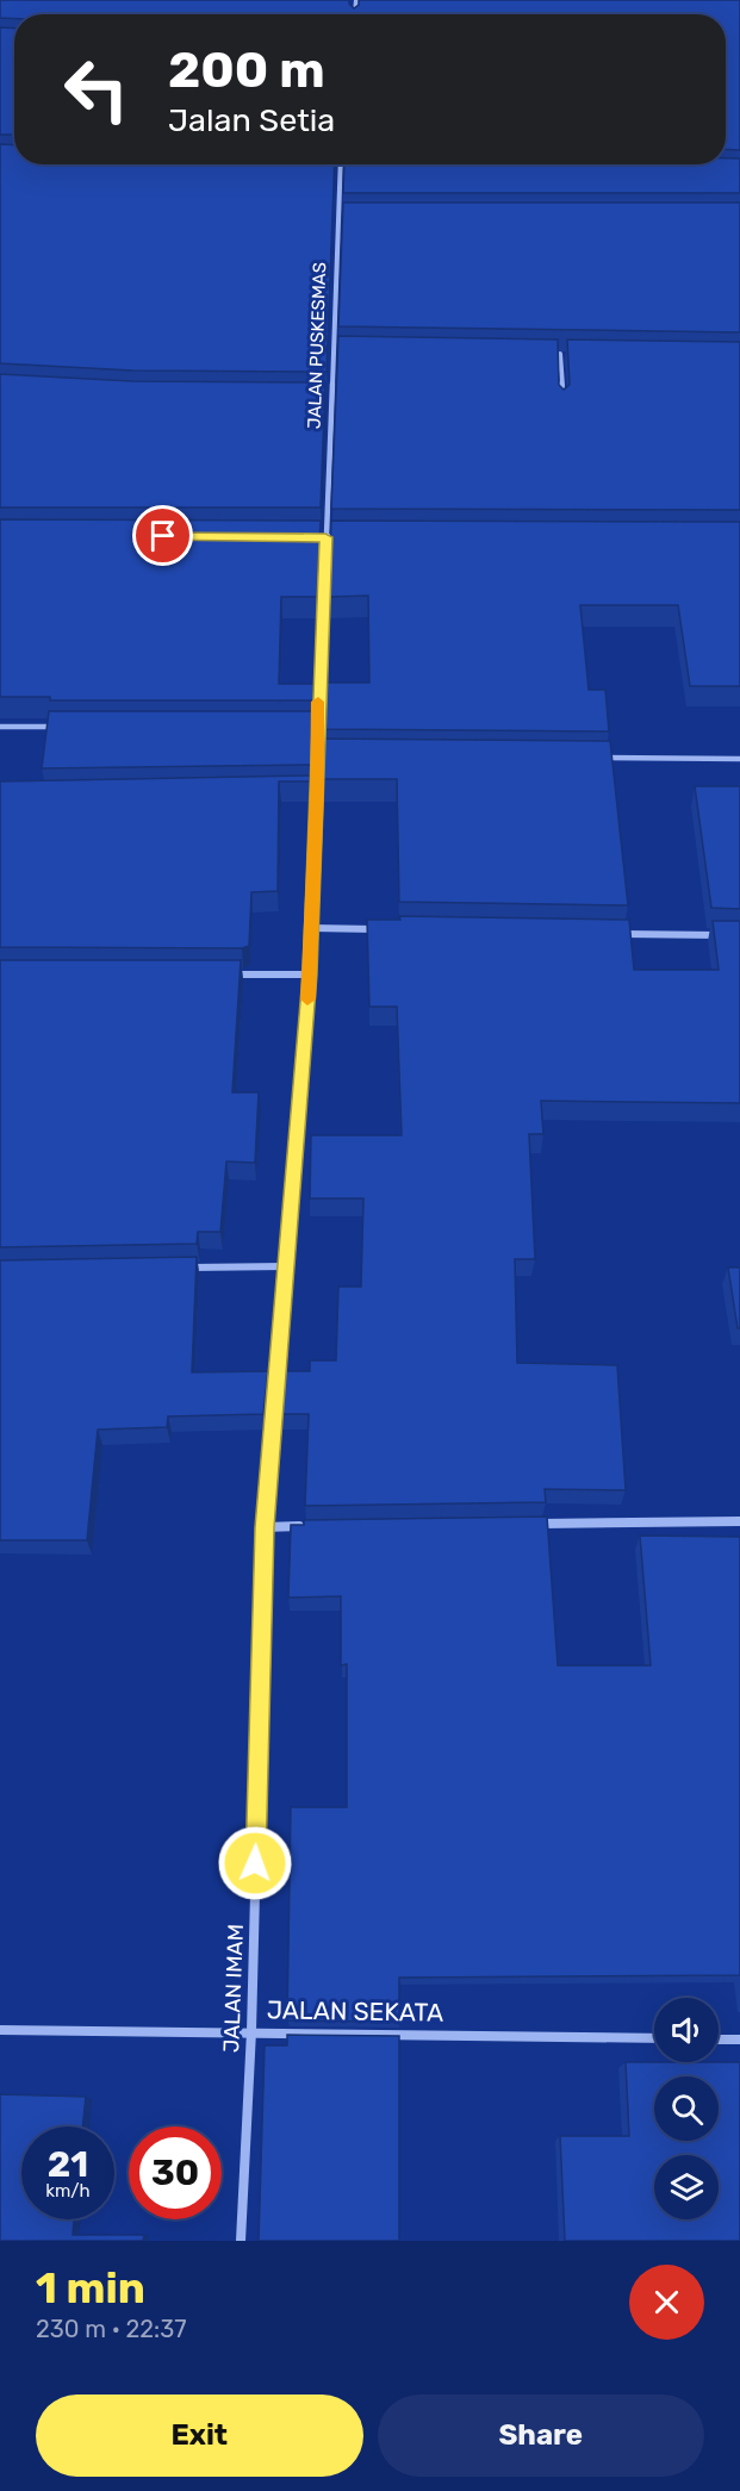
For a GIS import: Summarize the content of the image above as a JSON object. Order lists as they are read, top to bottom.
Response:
{
  "streets": {
    "street": ["JALAN PUSKESMAS", "JALAN IMAM", "JALAN SEKATA"]
  },
  "crossings": [
    ["JALAN PUSKESMAS", "JALAN IMAM"],
    ["JALAN IMAM", "JALAN SEKATA"]
  ],
  "page": {
    "turn": ["200 m", "Jalan Setia"],
    "speed": "21 km/h",
    "limit": "30",
    "heading": ["1 min", "230 m · 22:37"],
    "buttons": ["Exit", "Share"]
  }
}
